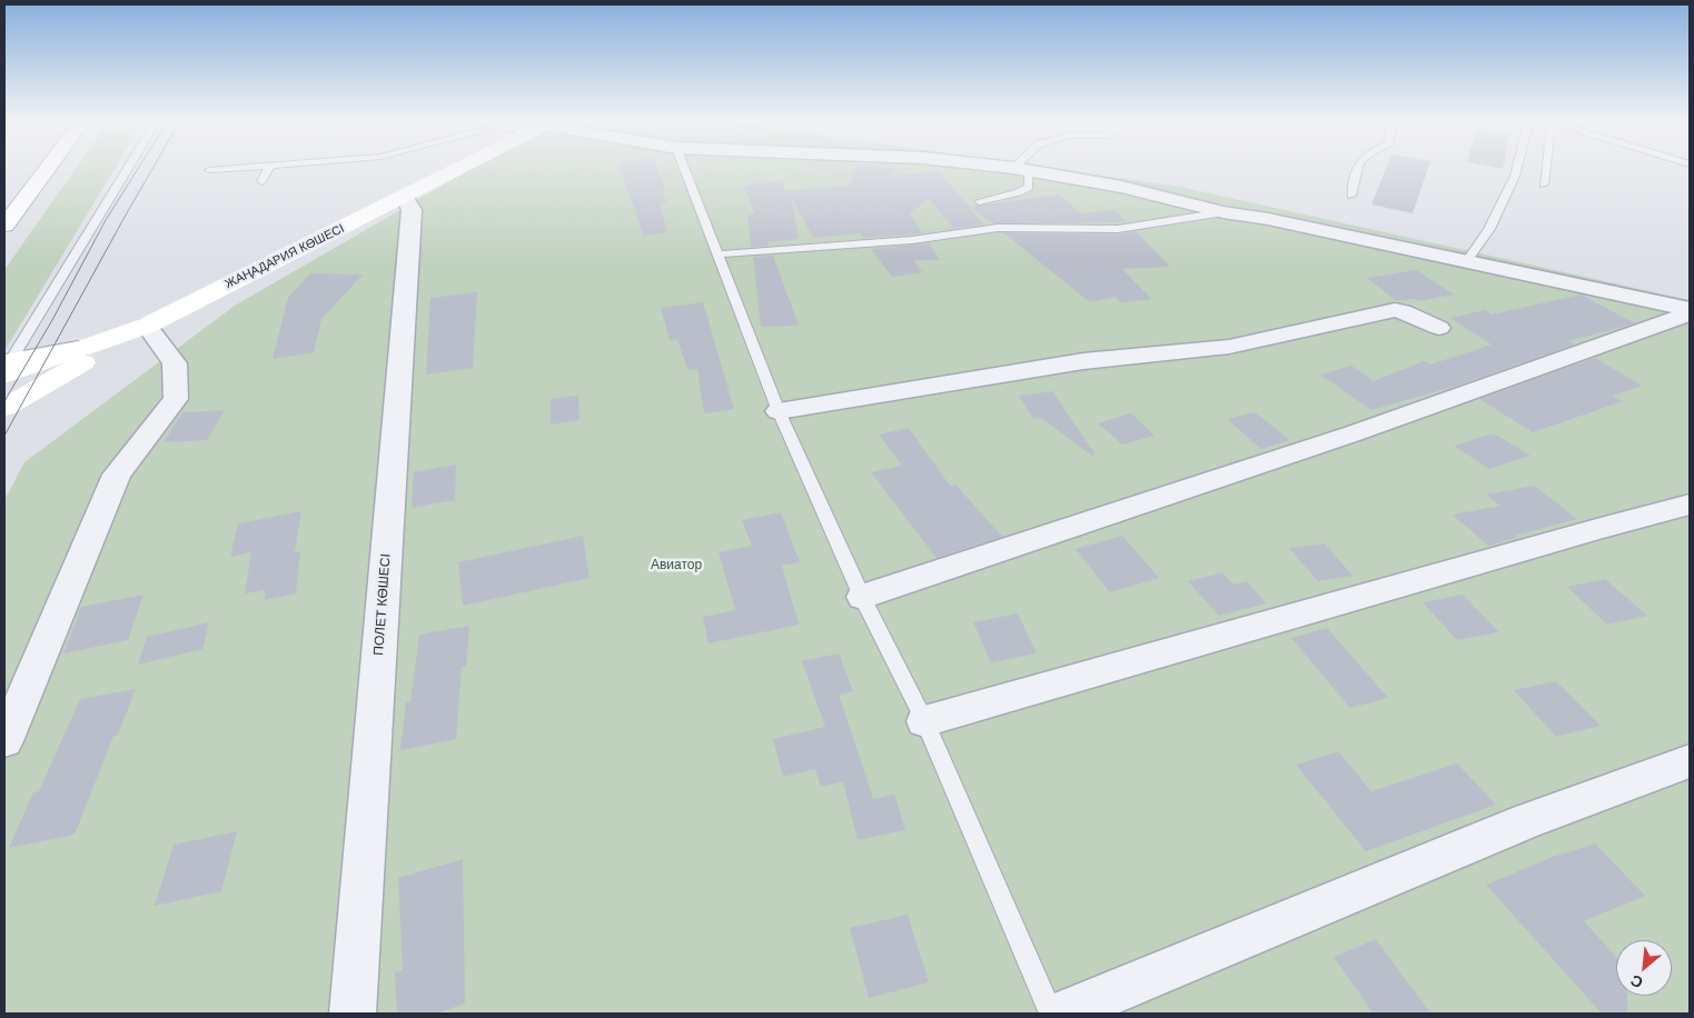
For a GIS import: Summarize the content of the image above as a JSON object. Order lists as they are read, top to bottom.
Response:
{
  "streets": {
    "street": ["ЖАҢАДАРИЯ КӨШЕСІ", "ПОЛЕТ КӨШЕСІ"]
  },
  "crossings": [
    ["ЖАҢАДАРИЯ КӨШЕСІ", "ПОЛЕТ КӨШЕСІ"]
  ],
  "parks": ["Авиатор"],
  "north": "bottom left"
}
